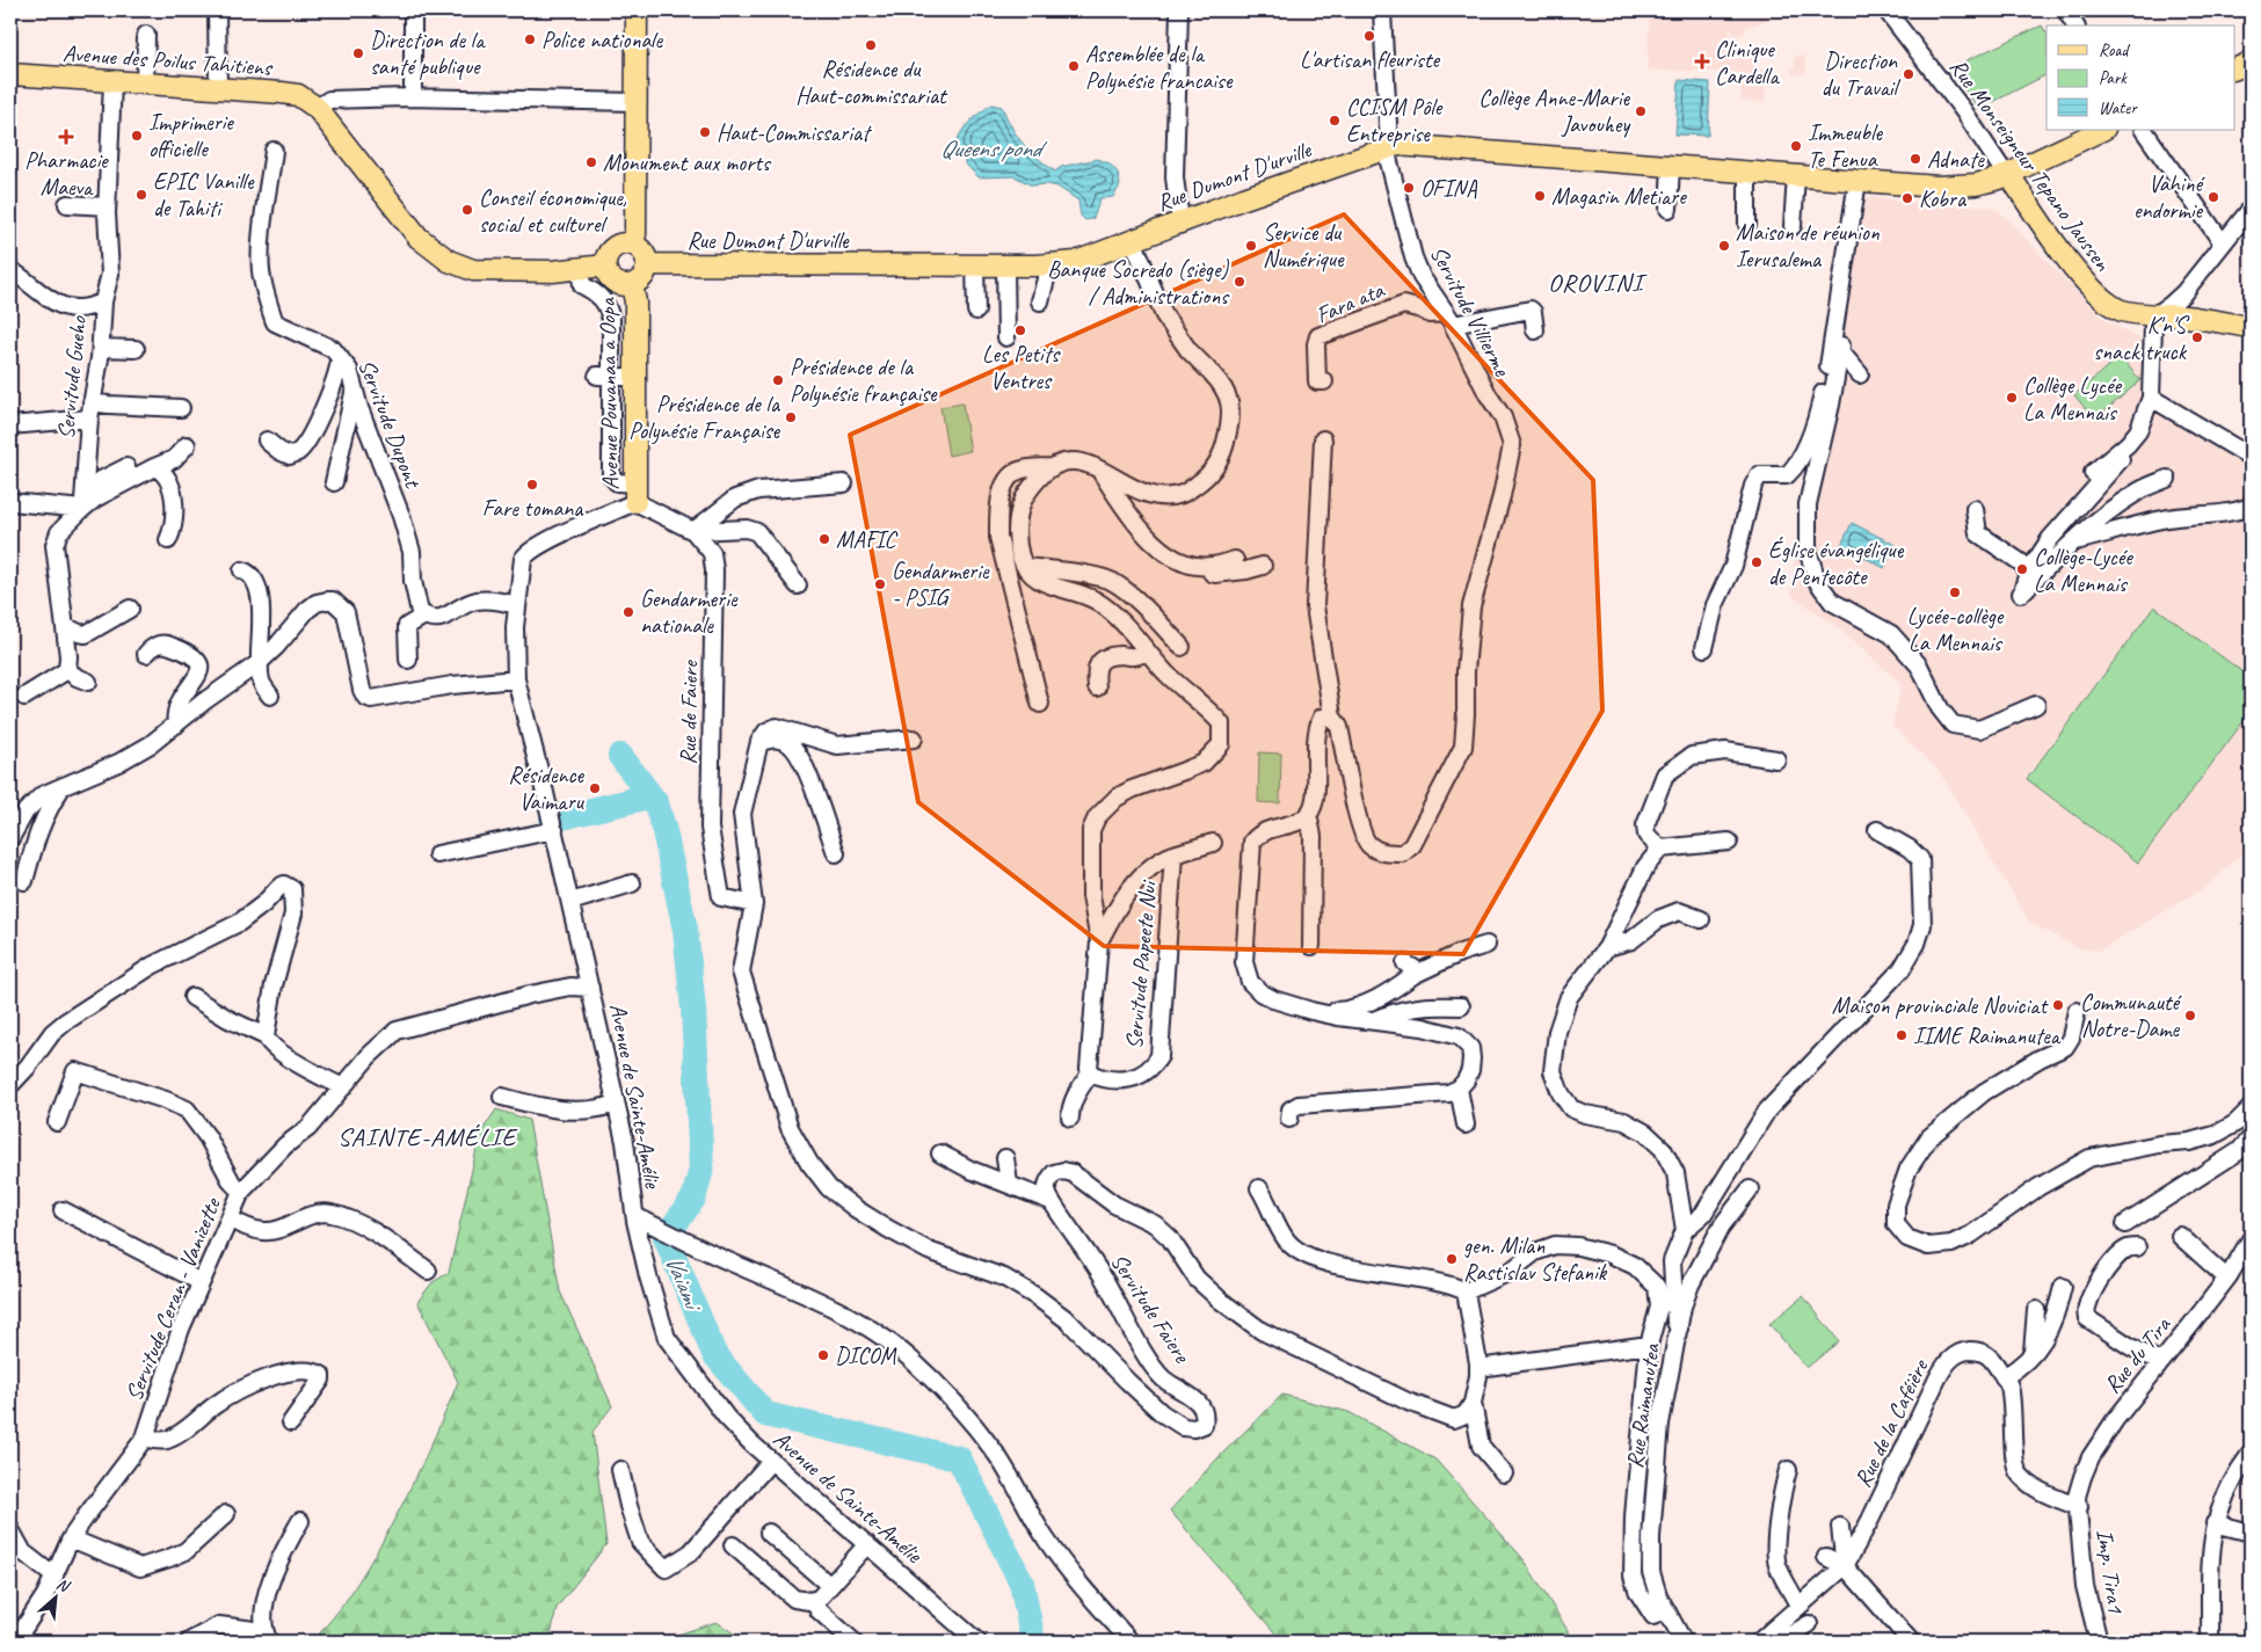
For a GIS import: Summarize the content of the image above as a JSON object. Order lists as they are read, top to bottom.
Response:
{
  "streets": {
    "main road": [
      "Avenue des Poilus Tahitiens",
      "Rue Monseigneur Tepano Jaussen",
      "Rue Dumont D'urville",
      "Avenue Pouvanaa a Oopa"
    ],
    "street": [
      "Fara ata",
      "Servitude Villierme",
      "Servitude Gueho",
      "Servitude Dupont",
      "Rue de Faiere",
      "Servitude Papeete Nui",
      "Avenue de Sainte-Amélie",
      "Servitude Ceran - Vanizette",
      "Servitude Faiere",
      "Rue du Tira",
      "Rue Raimanutea",
      "Rue de la Caféière",
      "Imp. Tira1"
    ]
  },
  "crossings": [
    ["Avenue des Poilus Tahitiens", "Servitude Gueho"],
    ["Rue Monseigneur Tepano Jaussen", "Rue Dumont D'urville"],
    ["Rue Dumont D'urville", "Servitude Villierme"],
    ["Rue Dumont D'urville", "Avenue Pouvanaa a Oopa"],
    ["Fara ata", "Servitude Villierme"],
    ["Avenue Pouvanaa a Oopa", "Rue de Faiere"],
    ["Avenue Pouvanaa a Oopa", "Avenue de Sainte-Amélie"],
    ["Rue de Faiere", "Avenue de Sainte-Amélie"],
    ["Rue de Faiere", "Servitude Faiere"],
    ["Avenue de Sainte-Amélie", "Servitude Ceran - Vanizette"],
    ["Rue du Tira", "Rue de la Caféière"],
    ["Rue du Tira", "Imp. Tira1"],
    ["Rue de la Caféière", "Imp. Tira1"]
  ],
  "districts": ["OROVINI", "SAINTE-AMÉLIE"],
  "water": ["Queens pond", "Vaiami"],
  "places": {
    "other": [
      "L'artisan fleuriste",
      "Police nationale",
      "Résidence du Haut-commissariat",
      "Direction de la santé publique",
      "Assemblée de la Polynésie francaise",
      "Direction du Travail",
      "Collège Anne-Marie Javouhey",
      "CCISM Pôle Entreprise",
      "Haut-Commissariat",
      "Imprimerie officielle",
      "Immeuble Te Fenua",
      "Adnate",
      "Monument aux morts",
      "OFINA",
      "EPIC Vanille de Tahiti",
      "Magasin Metiare",
      "Vahiné endormie",
      "Kobra",
      "Conseil économique, social et culturel",
      "Service du Numérique",
      "Maison de réunion Ierusalema",
      "Banque Socredo (siège) / Administrations",
      "Les Petits Ventres",
      "K'n'S snack truck",
      "Présidence de la Polynésie française",
      "Collège Lycée La Mennais",
      "Présidence de la Polynésie Française",
      "Fare tomana",
      "MAFIC",
      "Église évangélique de Pentecôte",
      "Collège-Lycée La Mennais",
      "Gendarmerie - PSIG",
      "Lycée-collège La Mennais",
      "Gendarmerie nationale",
      "Résidence Vaimaru",
      "Maison provinciale Noviciat",
      "Communauté Notre-Dame",
      "IIME Raimanutea",
      "gen. Milan Rastislav Stefanik",
      "DICOM"
    ],
    "health": ["Clinique Cardella", "Pharmacie Maeva"]
  },
  "legend": ["Road", "Park", "Water"],
  "north": "top right"
}
